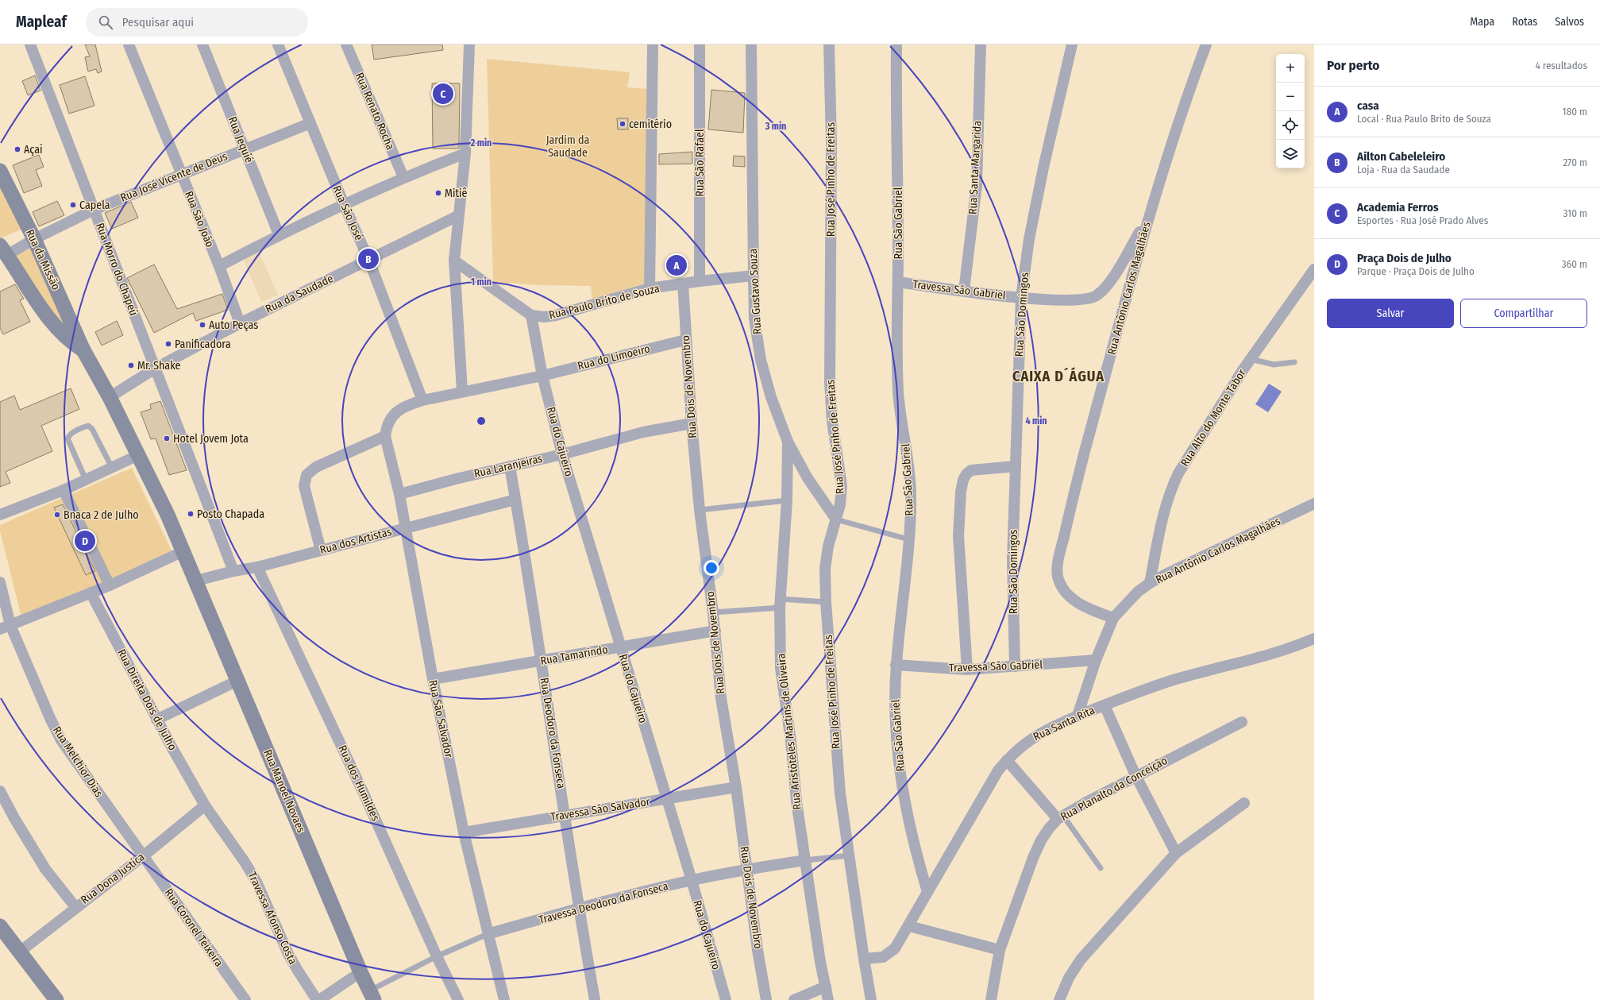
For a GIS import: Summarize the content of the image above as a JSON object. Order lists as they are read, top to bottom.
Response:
{
  "streets": {
    "street": [
      "Rua Renato Rocha",
      "Rua Jequié",
      "Rua São Rafael",
      "Rua Santa Margarida",
      "Rua José Vicente de Deus",
      "Rua José Pinho de Freitas",
      "Rua São José",
      "Rua São João",
      "Rua São Gabriel",
      "Rua da Missão",
      "Rua Morro do Chapeú",
      "Rua Antônio Carlos Magalhães",
      "Travessa São Gabriel",
      "Rua Gustavo Souza",
      "Rua da Saudade",
      "Rua Paulo Brito de Souza",
      "Rua São Domingos",
      "Rua do Limoeiro",
      "Rua Dois de Novembro",
      "Rua Alto do Monte Tabor",
      "Rua do Cajueiro",
      "Rua Laranjeiras",
      "Rua dos Artistas",
      "Rua Tamarindo",
      "Rua Direita Dois de Julho",
      "Rua São Salvador",
      "Rua Santa Rita",
      "Rua Aristóteles Martins de Oliveira",
      "Rua Deodoro da Fonseca",
      "Rua Melchior Dias",
      "Rua dos Humildes",
      "Rua Planalto da Conceição",
      "Rua Manoel Novaes",
      "Travessa São Salvador",
      "Rua Dona Justica",
      "Travessa Deodoro da Fonseca",
      "Travessa Afonso Costa",
      "Rua Coronel Teixeira"
    ]
  },
  "crossings": [
    ["Rua Jequié", "Rua José Vicente de Deus"],
    ["Rua São Rafael", "Rua Paulo Brito de Souza"],
    ["Rua Santa Margarida", "Travessa São Gabriel"],
    ["Rua José Vicente de Deus", "Rua São José"],
    ["Rua José Vicente de Deus", "Rua São João"],
    ["Rua José Vicente de Deus", "Rua da Missão"],
    ["Rua José Vicente de Deus", "Rua Morro do Chapeú"],
    ["Rua José Pinho de Freitas", "Rua Gustavo Souza"],
    ["Rua José Pinho de Freitas", "Rua Santa Rita"],
    ["Rua José Pinho de Freitas", "Travessa Deodoro da Fonseca"],
    ["Rua São José", "Rua da Saudade"],
    ["Rua São João", "Rua da Saudade"],
    ["Rua São Gabriel", "Travessa São Gabriel"],
    ["Rua São Gabriel", "Rua Santa Rita"],
    ["Rua da Missão", "Rua da Saudade"],
    ["Rua da Missão", "Rua Manoel Novaes"],
    ["Rua Morro do Chapeú", "Rua da Saudade"],
    ["Rua Morro do Chapeú", "Rua dos Artistas"],
    ["Rua Antônio Carlos Magalhães", "Travessa São Gabriel"],
    ["Rua Antônio Carlos Magalhães", "Rua Alto do Monte Tabor"],
    ["Rua Antônio Carlos Magalhães", "Rua Santa Rita"],
    ["Travessa São Gabriel", "Rua São Domingos"],
    ["Rua Gustavo Souza", "Rua Paulo Brito de Souza"],
    ["Rua Gustavo Souza", "Rua Aristóteles Martins de Oliveira"],
    ["Rua Paulo Brito de Souza", "Rua Dois de Novembro"],
    ["Rua Paulo Brito de Souza", "Rua do Cajueiro"],
    ["Rua do Limoeiro", "Rua Dois de Novembro"],
    ["Rua do Limoeiro", "Rua do Cajueiro"],
    ["Rua Dois de Novembro", "Rua Laranjeiras"],
    ["Rua Dois de Novembro", "Rua Tamarindo"],
    ["Rua Dois de Novembro", "Travessa São Salvador"],
    ["Rua Dois de Novembro", "Travessa Deodoro da Fonseca"],
    ["Rua do Cajueiro", "Rua Laranjeiras"],
    ["Rua do Cajueiro", "Rua Tamarindo"],
    ["Rua do Cajueiro", "Travessa São Salvador"],
    ["Rua do Cajueiro", "Travessa Deodoro da Fonseca"],
    ["Rua Laranjeiras", "Rua São Salvador"],
    ["Rua Laranjeiras", "Rua Deodoro da Fonseca"],
    ["Rua dos Artistas", "Rua São Salvador"],
    ["Rua dos Artistas", "Rua Deodoro da Fonseca"],
    ["Rua dos Artistas", "Rua dos Humildes"],
    ["Rua dos Artistas", "Rua Manoel Novaes"],
    ["Rua Tamarindo", "Rua São Salvador"],
    ["Rua Tamarindo", "Rua Deodoro da Fonseca"],
    ["Rua Direita Dois de Julho", "Rua Dona Justica"],
    ["Rua Direita Dois de Julho", "Travessa Afonso Costa"],
    ["Rua São Salvador", "Travessa São Salvador"],
    ["Rua São Salvador", "Travessa Deodoro da Fonseca"],
    ["Rua Aristóteles Martins de Oliveira", "Travessa Deodoro da Fonseca"],
    ["Rua Deodoro da Fonseca", "Travessa São Salvador"],
    ["Rua Deodoro da Fonseca", "Travessa Deodoro da Fonseca"],
    ["Rua Melchior Dias", "Rua Dona Justica"],
    ["Rua Melchior Dias", "Rua Coronel Teixeira"],
    ["Rua dos Humildes", "Travessa Deodoro da Fonseca"],
    ["Rua Manoel Novaes", "Travessa Deodoro da Fonseca"],
    ["Rua Dona Justica", "Travessa Afonso Costa"],
    ["Rua Dona Justica", "Rua Coronel Teixeira"]
  ],
  "districts": ["CAIXA D´ÁGUA"],
  "parks": ["Jardim da Saudade"],
  "places": [
    "cemitério",
    "Açaí",
    "Mitiê",
    "Capela",
    "Auto Peças",
    "Panificadora",
    "Mr. Shake",
    "Hotel Jovem Jota",
    "Posto Chapada",
    "Bnaca 2 de Julho"
  ],
  "page": {
    "header": "Mapleaf",
    "search": "Pesquisar aqui",
    "nav": ["Mapa", "Rotas", "Salvos"],
    "heading": ["Por perto", "4 resultados"],
    "map_buttons": ["+", "−"],
    "pins": [
      "C",
      "B",
      "A",
      "D"
    ],
    "list": [
      {
        "mark": "A",
        "name": "casa",
        "note": "Local · Rua Paulo Brito de Souza",
        "value": "180 m"
      },
      {
        "mark": "B",
        "name": "Ailton Cabeleleiro",
        "note": "Loja · Rua da Saudade",
        "value": "270 m"
      },
      {
        "mark": "C",
        "name": "Academia Ferros",
        "note": "Esportes · Rua José Prado Alves",
        "value": "310 m"
      },
      {
        "mark": "D",
        "name": "Praça Dois de Julho",
        "note": "Parque · Praça Dois de Julho",
        "value": "360 m"
      }
    ],
    "buttons": ["Salvar", "Compartilhar"]
  },
  "rings": [
    "3 min",
    "2 min",
    "1 min",
    "4 min"
  ]
}
